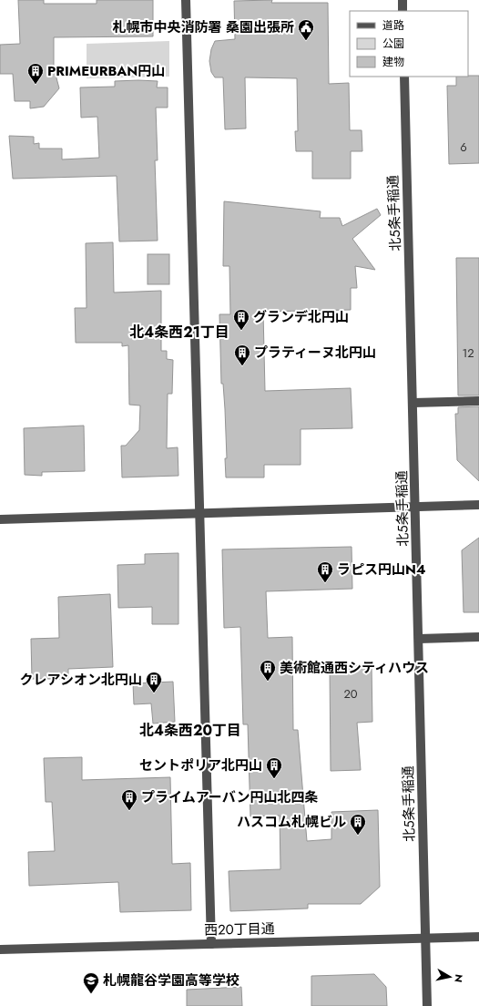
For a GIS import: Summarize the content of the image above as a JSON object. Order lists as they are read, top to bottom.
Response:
{
  "streets": {
    "street": ["北5条手稲通", "西20丁目通"]
  },
  "crossings": [
    ["北5条手稲通", "西20丁目通"]
  ],
  "districts": ["北4条西21丁目", "北4条西20丁目"],
  "places": {
    "public building": ["札幌市中央消防署 桑園出張所"],
    "building": [
      "PRIMEURBAN円山",
      "グランデ北円山",
      "プラティーヌ北円山",
      "ラピス円山N4",
      "美術館通西シティハウス",
      "クレアシオン北円山",
      "セントポリア北円山",
      "プライムアーバン円山北四条",
      "ハスコム札幌ビル"
    ],
    "school or university": ["札幌龍谷学園高等学校"]
  },
  "house_numbers": ["6", "12", "20"],
  "legend": ["道路", "公園", "建物"],
  "north": "right"
}
